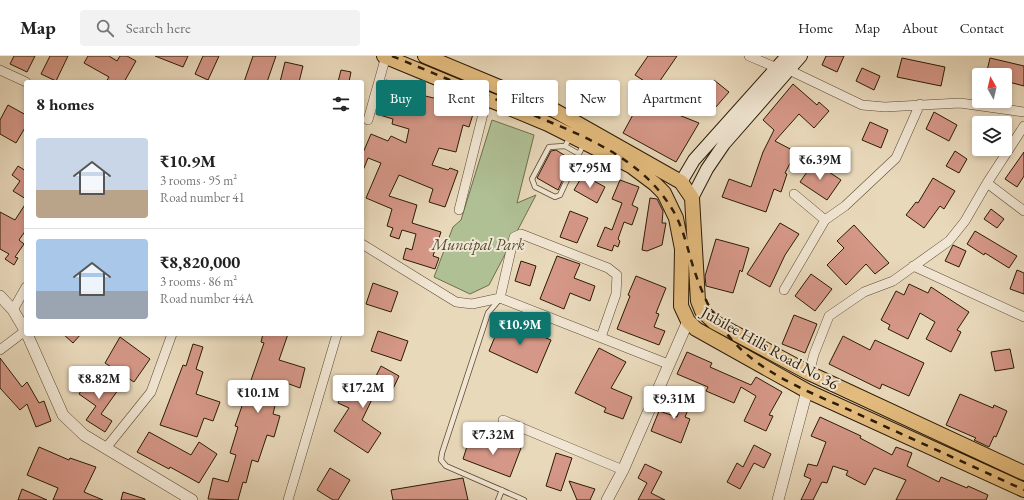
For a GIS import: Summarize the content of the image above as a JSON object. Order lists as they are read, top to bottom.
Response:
{
  "streets": {
    "main road": ["Jubilee Hills Road No 36"]
  },
  "parks": ["Muncipal Park"],
  "north": "top",
  "page": {
    "header": "Map",
    "search": "Search here",
    "nav": [
      "Home",
      "Map",
      "About",
      "Contact"
    ],
    "chip": [
      "Buy",
      "Rent",
      "Filters",
      "New",
      "Apartment"
    ],
    "heading": "8 homes",
    "list": [
      {
        "name": "₹10.9M",
        "note": "3 rooms · 95 m² · Road number 41"
      },
      {
        "name": "₹8,820,000",
        "note": "3 rooms · 86 m² · Road number 44A"
      }
    ],
    "price": [
      "₹6.39M",
      "₹7.95M",
      "₹10.9M",
      "₹8.82M",
      "₹17.2M",
      "₹10.1M",
      "₹9.31M",
      "₹7.32M"
    ]
  }
}
